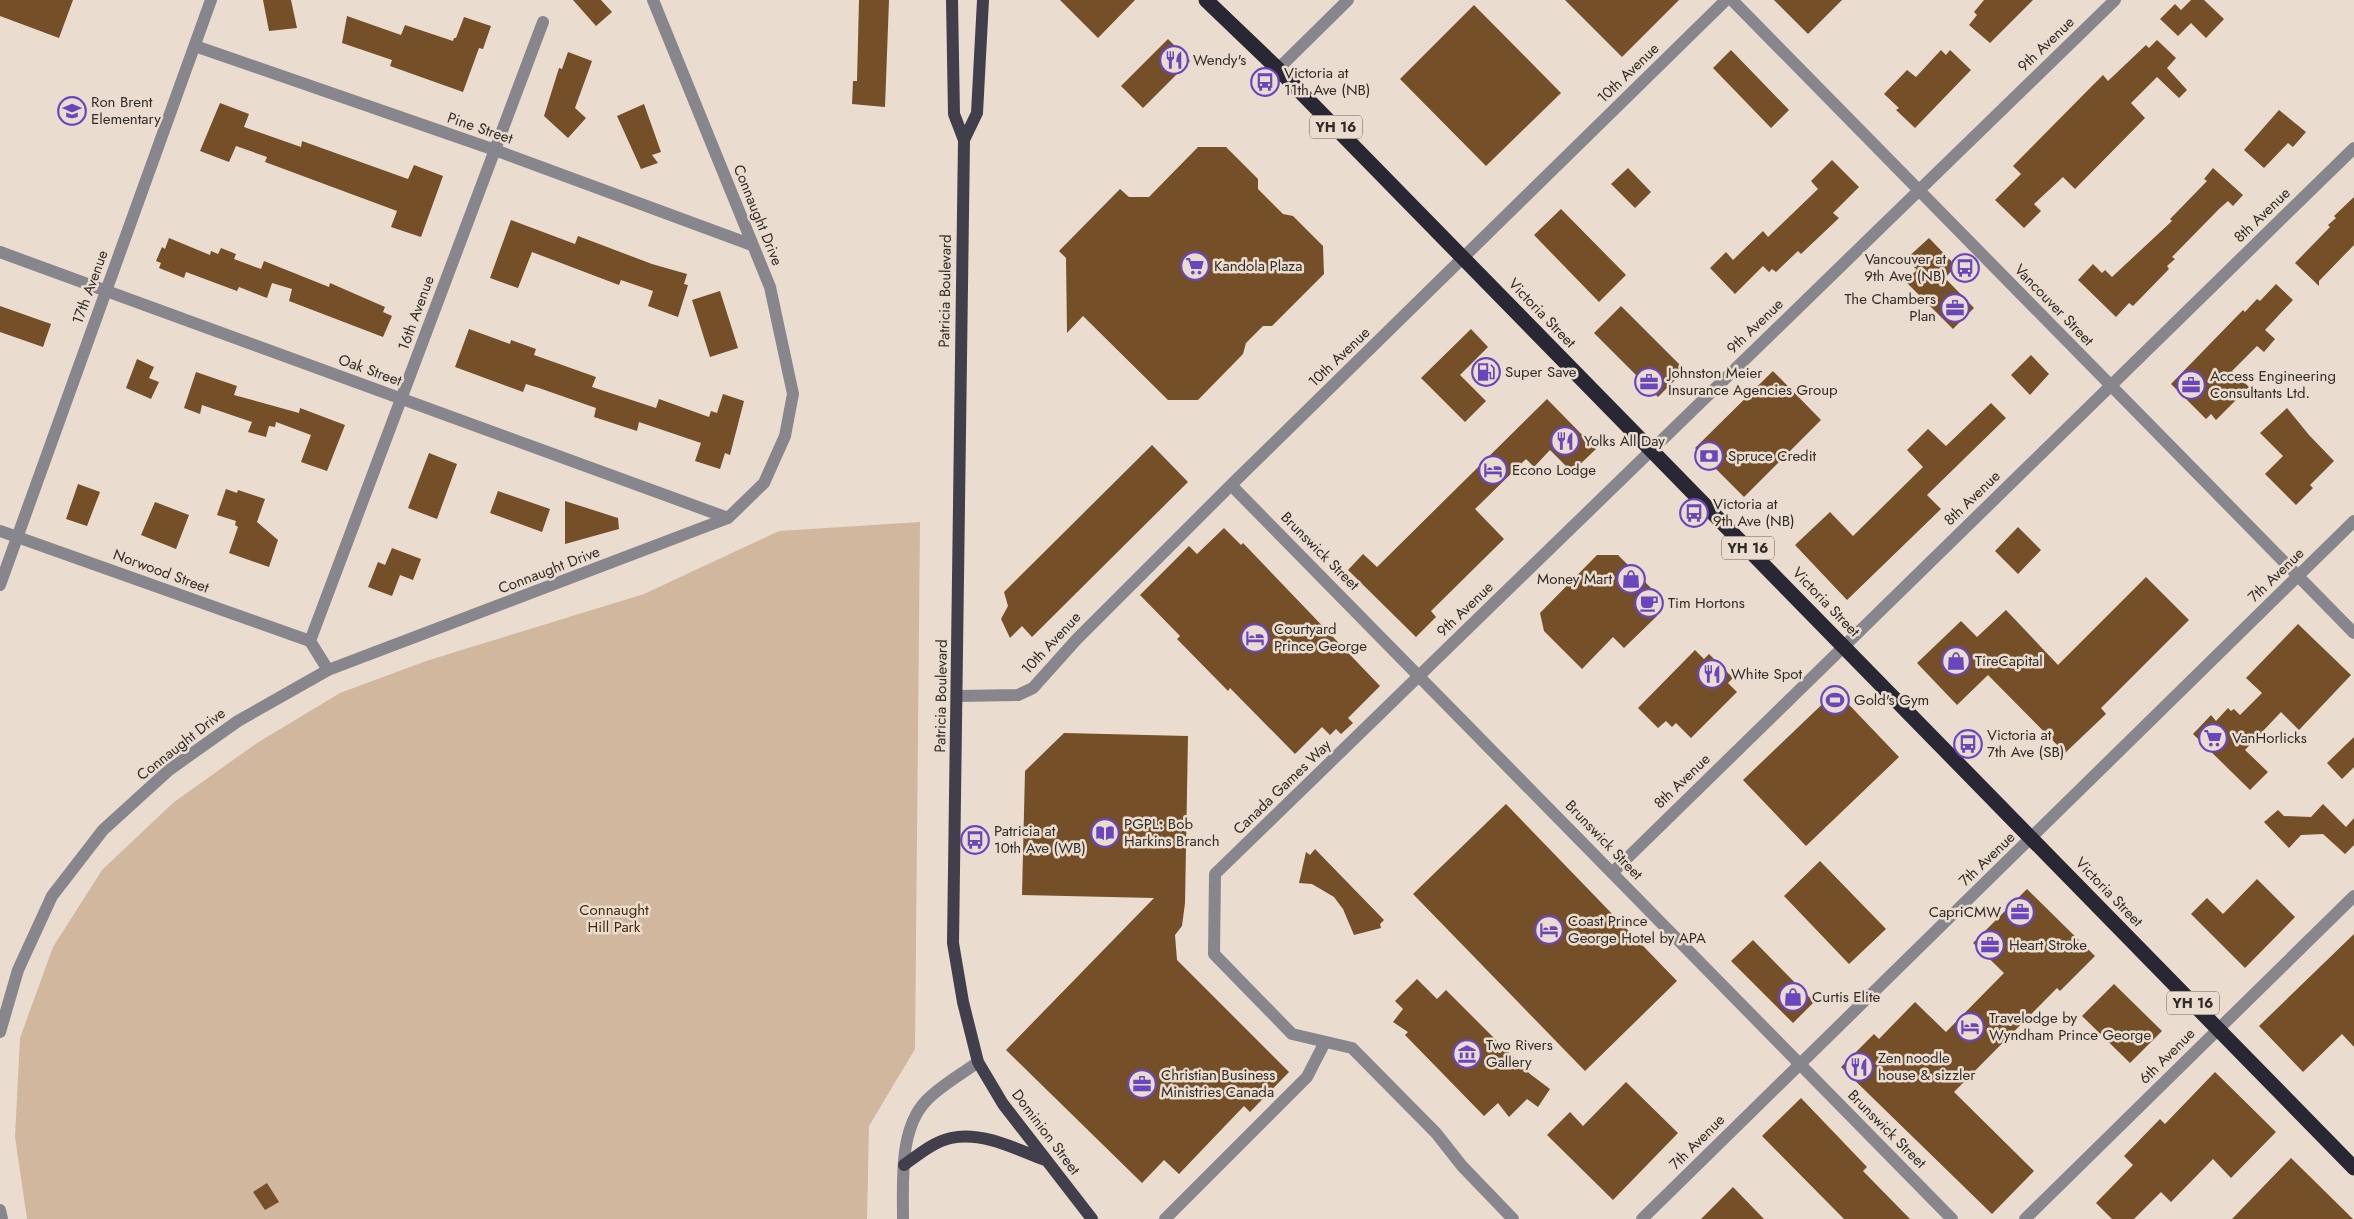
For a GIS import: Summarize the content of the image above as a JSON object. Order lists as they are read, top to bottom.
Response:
{
  "streets": {
    "highway": ["YH 16", "Victoria Street"],
    "main road": ["Patricia Boulevard", "Dominion Street"],
    "street": [
      "9th Avenue",
      "10th Avenue",
      "Pine Street",
      "Connaught Drive",
      "8th Avenue",
      "17th Avenue",
      "Vancouver Street",
      "16th Avenue",
      "Oak Street",
      "Brunswick Street",
      "Norwood Street",
      "7th Avenue",
      "Canada Games Way",
      "6th Avenue"
    ]
  },
  "crossings": [
    ["9th Avenue", "Vancouver Street"],
    ["9th Avenue", "Victoria Street"],
    ["9th Avenue", "Brunswick Street"],
    ["9th Avenue", "Canada Games Way"],
    ["10th Avenue", "Patricia Boulevard"],
    ["10th Avenue", "Victoria Street"],
    ["10th Avenue", "Brunswick Street"],
    ["Pine Street", "Connaught Drive"],
    ["Pine Street", "17th Avenue"],
    ["Pine Street", "16th Avenue"],
    ["Connaught Drive", "Oak Street"],
    ["8th Avenue", "Vancouver Street"],
    ["8th Avenue", "Victoria Street"],
    ["8th Avenue", "Brunswick Street"],
    ["17th Avenue", "Oak Street"],
    ["17th Avenue", "Norwood Street"],
    ["Patricia Boulevard", "Dominion Street"],
    ["Vancouver Street", "7th Avenue"],
    ["16th Avenue", "Oak Street"],
    ["16th Avenue", "Norwood Street"],
    ["Victoria Street", "7th Avenue"],
    ["Victoria Street", "6th Avenue"],
    ["Brunswick Street", "7th Avenue"],
    ["Brunswick Street", "Canada Games Way"]
  ],
  "parks": ["Connaught Hill Park"],
  "places": {
    "restaurant": [
      "Wendy's",
      "Yolks All Day",
      "White Spot",
      "Zen noodle house & sizzler"
    ],
    "bus stop": [
      "Victoria at 11th Ave (NB)",
      "Vancouver at 9th Ave (NB)",
      "Victoria at 9th Ave (NB)",
      "Victoria at 7th Ave (SB)",
      "Patricia at 10th Ave (WB)"
    ],
    "school or university": ["Ron Brent Elementary"],
    "supermarket": ["Kandola Plaza", "VanHorlicks"],
    "office": [
      "The Chambers Plan",
      "Johnston Meier Insurance Agencies Group",
      "Access Engineering Consultants Ltd.",
      "CapriCMW",
      "Heart Stroke",
      "Christian Business Ministries Canada"
    ],
    "fuel station": ["Super Save"],
    "bank": ["Spruce Credit"],
    "hotel": [
      "Econo Lodge",
      "Courtyard Prince George",
      "Coast Prince George Hotel by APA",
      "Travelodge by Wyndham Prince George"
    ],
    "shop": ["Money Mart", "TireCapital", "Curtis Elite"],
    "cafe": ["Tim Hortons"],
    "sports": ["Gold's Gym"],
    "library": ["PGPL: Bob Harkins Branch"],
    "museum": ["Two Rivers Gallery"]
  }
}
